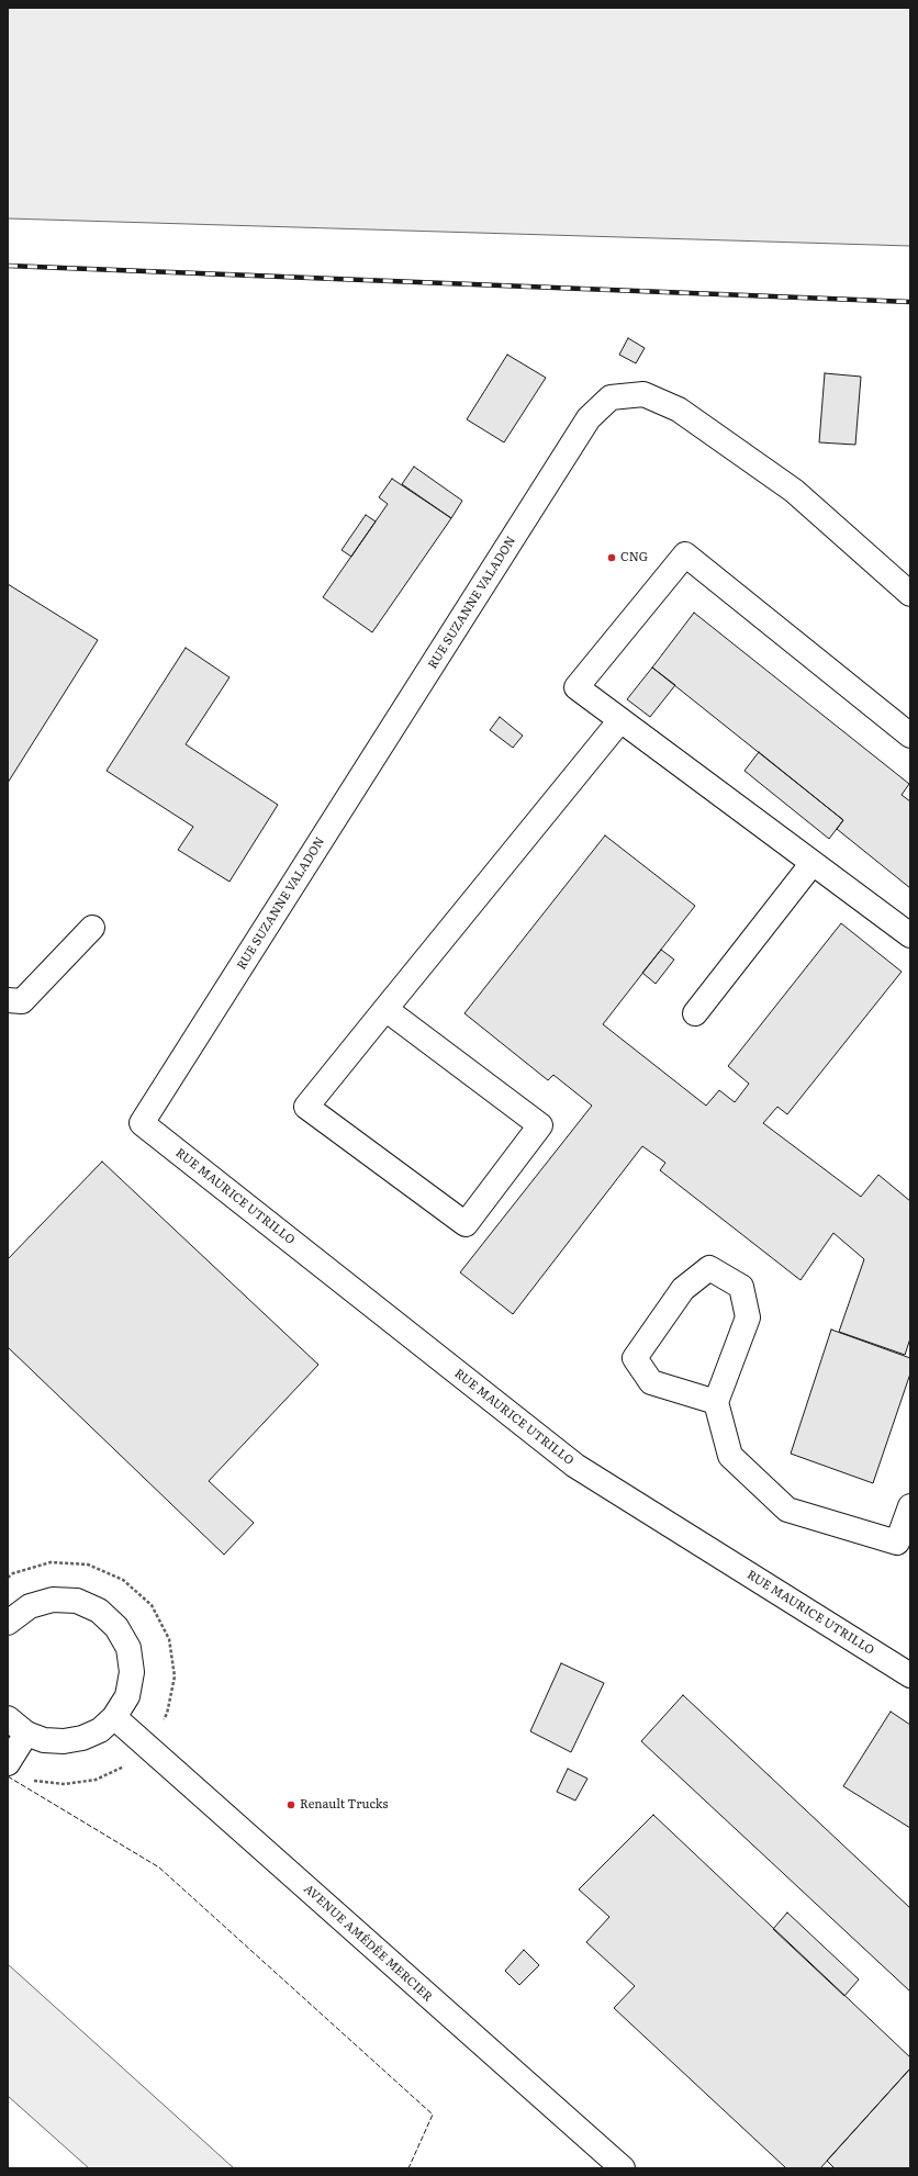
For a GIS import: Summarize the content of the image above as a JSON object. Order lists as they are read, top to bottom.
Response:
{
  "streets": {
    "street": ["RUE SUZANNE VALADON", "RUE MAURICE UTRILLO", "AVENUE AMÉDÉE MERCIER"]
  },
  "crossings": [
    ["RUE SUZANNE VALADON", "RUE MAURICE UTRILLO"]
  ],
  "places": ["CNG", "Renault Trucks"]
}
